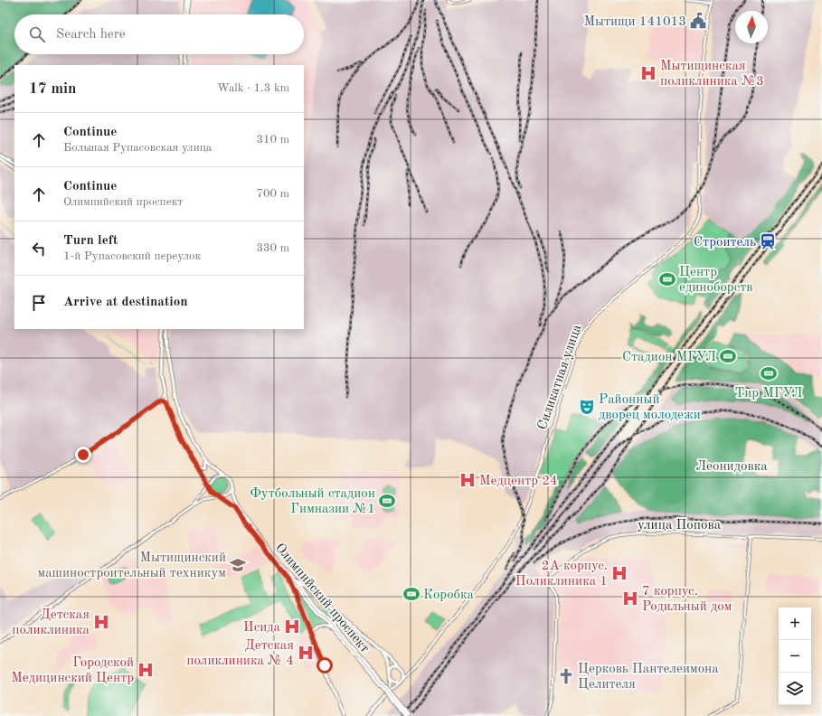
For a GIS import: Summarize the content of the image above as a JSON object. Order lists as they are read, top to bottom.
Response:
{
  "streets": {
    "main road": ["Олимпийский проспект"],
    "street": ["Силикатная улица", "улица Попова"]
  },
  "parks": ["Леонидовка"],
  "places": {
    "public building": ["Мытищи 141013"],
    "hospital": [
      "Мытищинская поликлиника №3",
      "Медцентр 24",
      "2А корпус. Поликлиника 1",
      "7 корпус. Родильный дом",
      "Детская поликлиника",
      "Исида",
      "Детская поликлиника № 4",
      "Городской Медицинский Центр"
    ],
    "station": ["Строитель"],
    "sports": [
      "Центр единоборств",
      "Стадион МГУЛ",
      "Тир МГУЛ",
      "Футбольный стадион Гимназии №1",
      "Коробка"
    ],
    "theatre": ["Районный дворец молодежи"],
    "school or university": ["Мытищинский машиностроительный техникум"],
    "church": ["Церковь Пантелеимона Целителя"]
  },
  "north": "top",
  "page": {
    "search": "Search here",
    "heading": ["17 min", "Walk · 1.3 km"],
    "list": [
      ["Continue", "Большая Рупасовская улица", "310 m"],
      ["Continue", "Олимпийский проспект", "700 m"],
      ["Turn left", "1-й Рупасовский переулок", "330 m"],
      "Arrive at destination"
    ],
    "map_buttons": ["+", "−"]
  }
}
